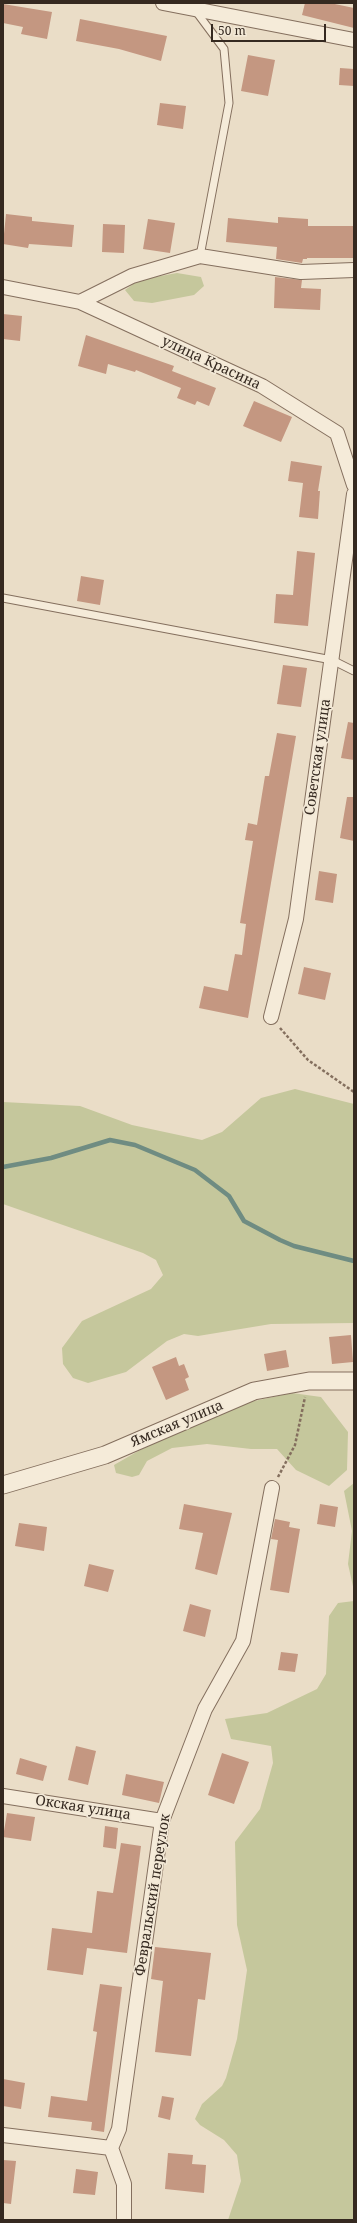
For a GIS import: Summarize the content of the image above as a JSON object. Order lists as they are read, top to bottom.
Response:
{
  "streets": {
    "street": [
      "улица Красина",
      "Советская улица",
      "Ямская улица",
      "Окская улица",
      "Февральский переулок"
    ]
  },
  "crossings": [
    ["Окская улица", "Февральский переулок"]
  ],
  "scale_bar": "50 m"
}
